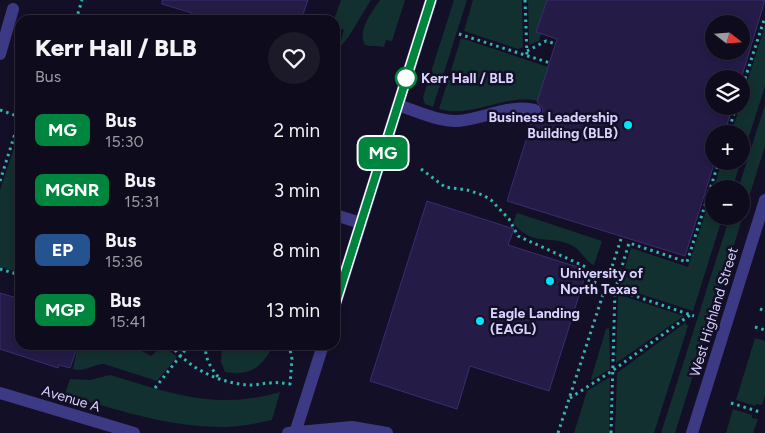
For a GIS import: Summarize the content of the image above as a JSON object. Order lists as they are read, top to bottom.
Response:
{
  "streets": {
    "street": ["West Highland Street", "Avenue A"]
  },
  "places": [
    "Kerr Hall / BLB",
    "Business Leadership Building (BLB)",
    "University of North Texas",
    "Eagle Landing (EAGL)"
  ],
  "lines": ["bus line MG"],
  "north": "right",
  "page": {
    "on_map": "MG",
    "map_buttons": ["+", "−"],
    "heading": ["Kerr Hall / BLB", "Bus"],
    "list": [
      {
        "mark": "MG",
        "name": "Bus",
        "note": "15:30",
        "value": "2 min"
      },
      {
        "mark": "MGNR",
        "name": "Bus",
        "note": "15:31",
        "value": "3 min"
      },
      {
        "mark": "EP",
        "name": "Bus",
        "note": "15:36",
        "value": "8 min"
      },
      {
        "mark": "MGP",
        "name": "Bus",
        "note": "15:41",
        "value": "13 min"
      }
    ]
  }
}
